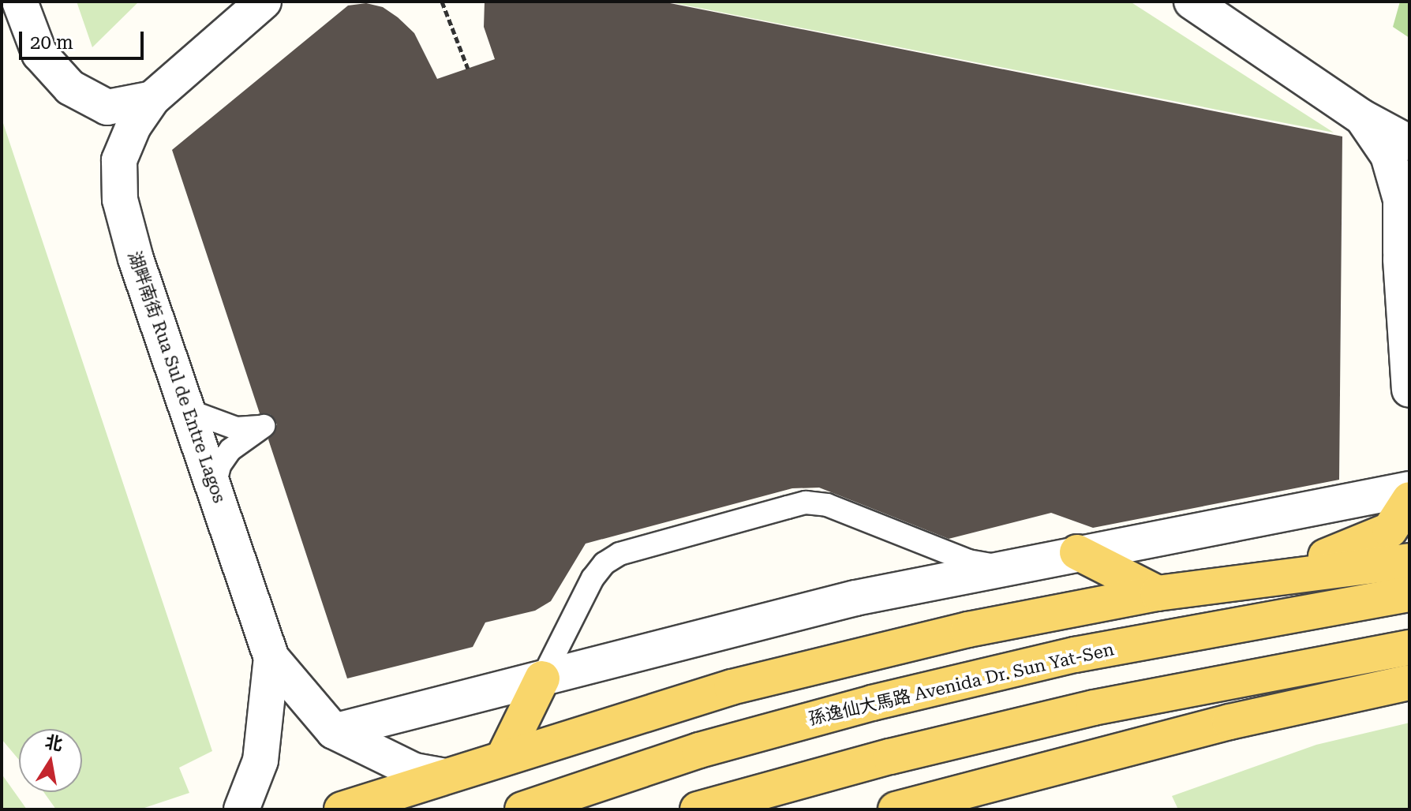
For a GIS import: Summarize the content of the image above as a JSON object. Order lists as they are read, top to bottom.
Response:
{
  "streets": {
    "main road": ["孫逸仙大馬路 Avenida Dr. Sun Yat-Sen"],
    "street": ["湖畔南街 Rua Sul de Entre Lagos"]
  },
  "scale_bar": "20 m",
  "north": "top"
}
